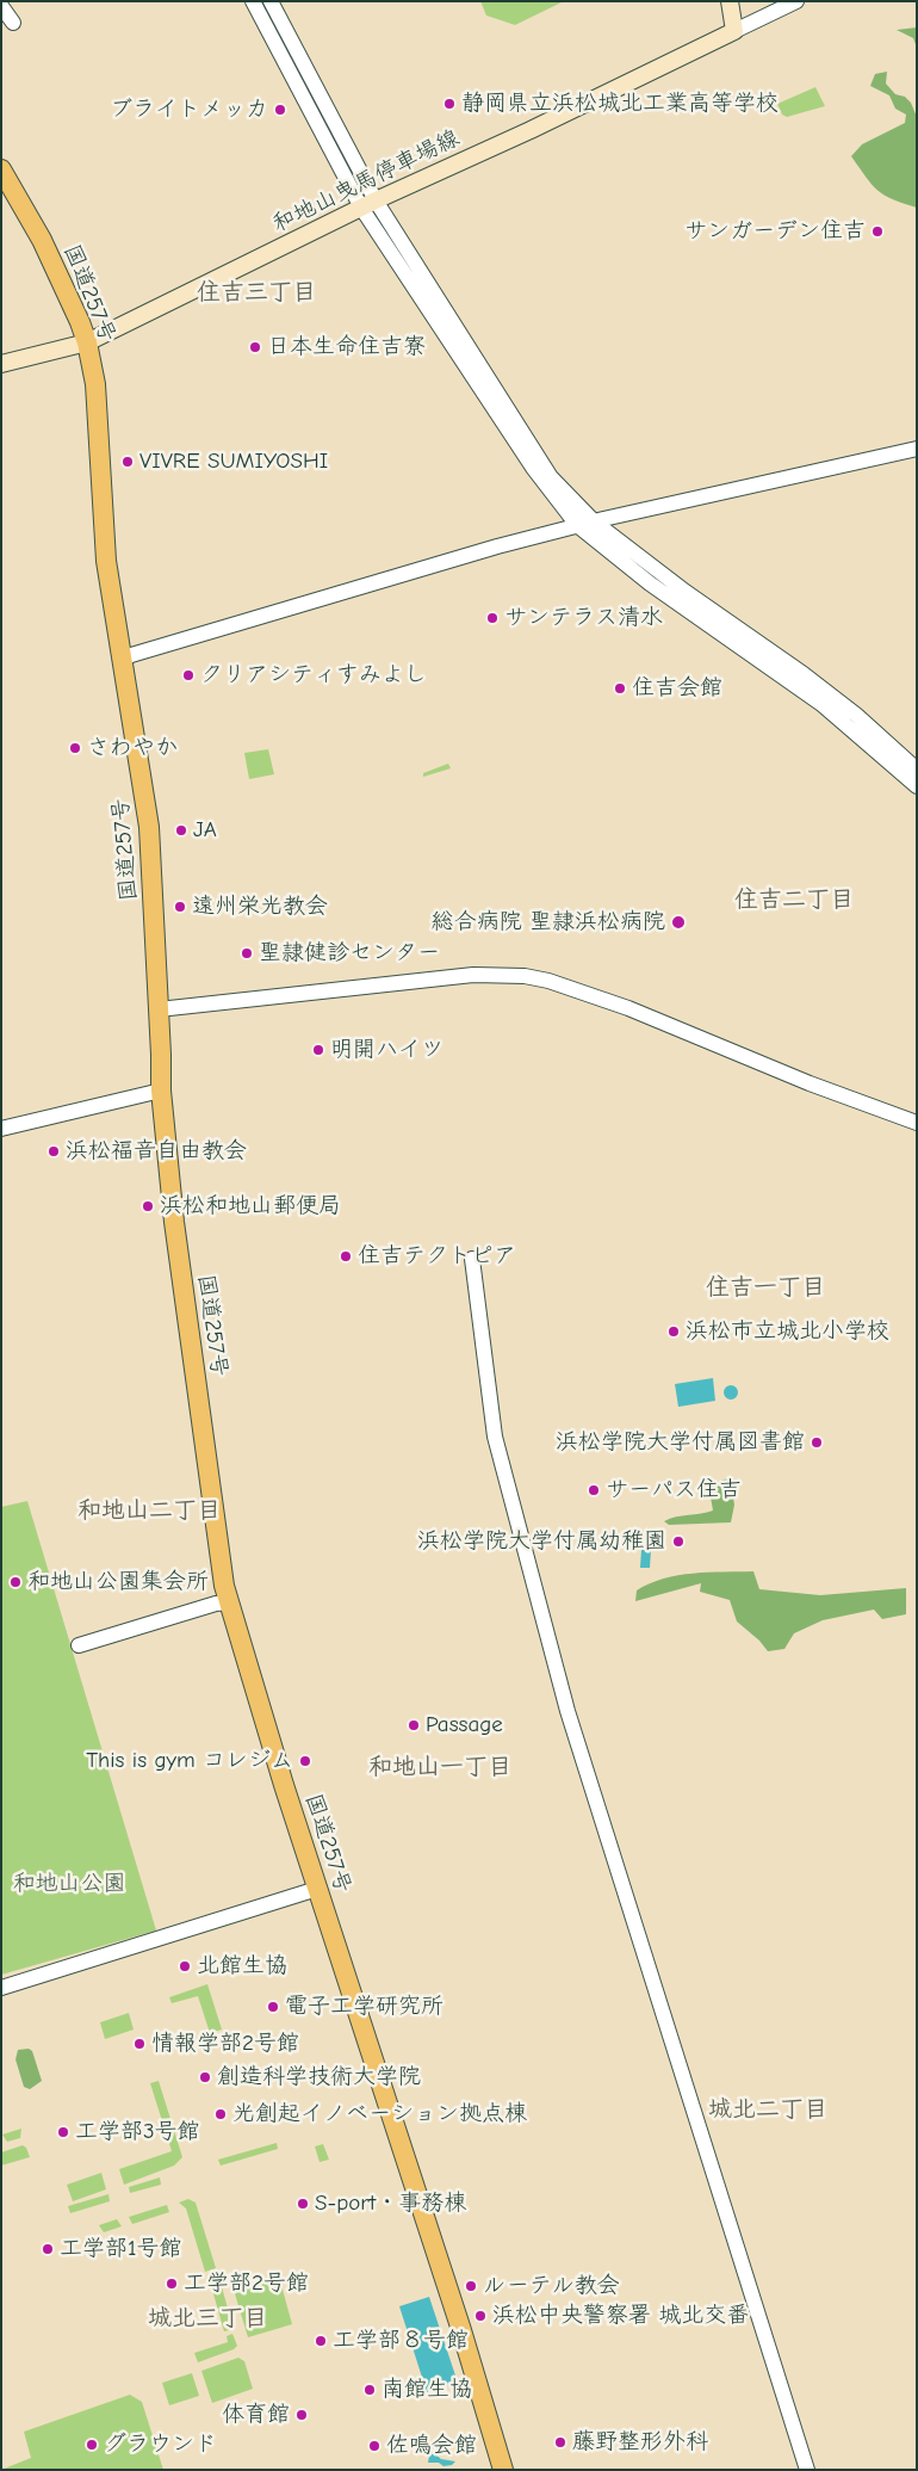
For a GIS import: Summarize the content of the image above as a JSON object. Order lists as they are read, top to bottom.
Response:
{
  "streets": {
    "highway": ["国道257号"],
    "main road": ["和地山曳馬停車場線"]
  },
  "crossings": [
    ["和地山曳馬停車場線", "国道257号"]
  ],
  "districts": [
    "住吉三丁目",
    "住吉二丁目",
    "住吉一丁目",
    "和地山二丁目",
    "和地山一丁目",
    "城北二丁目",
    "城北三丁目"
  ],
  "parks": ["和地山公園"],
  "places": [
    "静岡県立浜松城北工業高等学校",
    "ブライトメッカ",
    "サンガーデン住吉",
    "日本生命住吉寮",
    "VIVRE SUMIYOSHI",
    "サンテラス清水",
    "クリアシティすみよし",
    "住吉会館",
    "さわやか",
    "JA",
    "遠州栄光教会",
    "総合病院 聖隷浜松病院",
    "聖隷健診センター",
    "明開ハイツ",
    "浜松福音自由教会",
    "浜松和地山郵便局",
    "住吉テクトピア",
    "浜松市立城北小学校",
    "浜松学院大学付属図書館",
    "サーパス住吉",
    "浜松学院大学付属幼稚園",
    "和地山公園集会所",
    "Passage",
    "This is gym コレジム",
    "北館生協",
    "電子工学研究所",
    "情報学部2号館",
    "創造科学技術大学院",
    "光創起イノベーション拠点棟",
    "工学部3号館",
    "S-port・事務棟",
    "工学部1号館",
    "工学部2号館",
    "ルーテル教会",
    "浜松中央警察署 城北交番",
    "工学部８号館",
    "南館生協",
    "体育館",
    "藤野整形外科",
    "グラウンド",
    "佐鳴会館"
  ]
}
